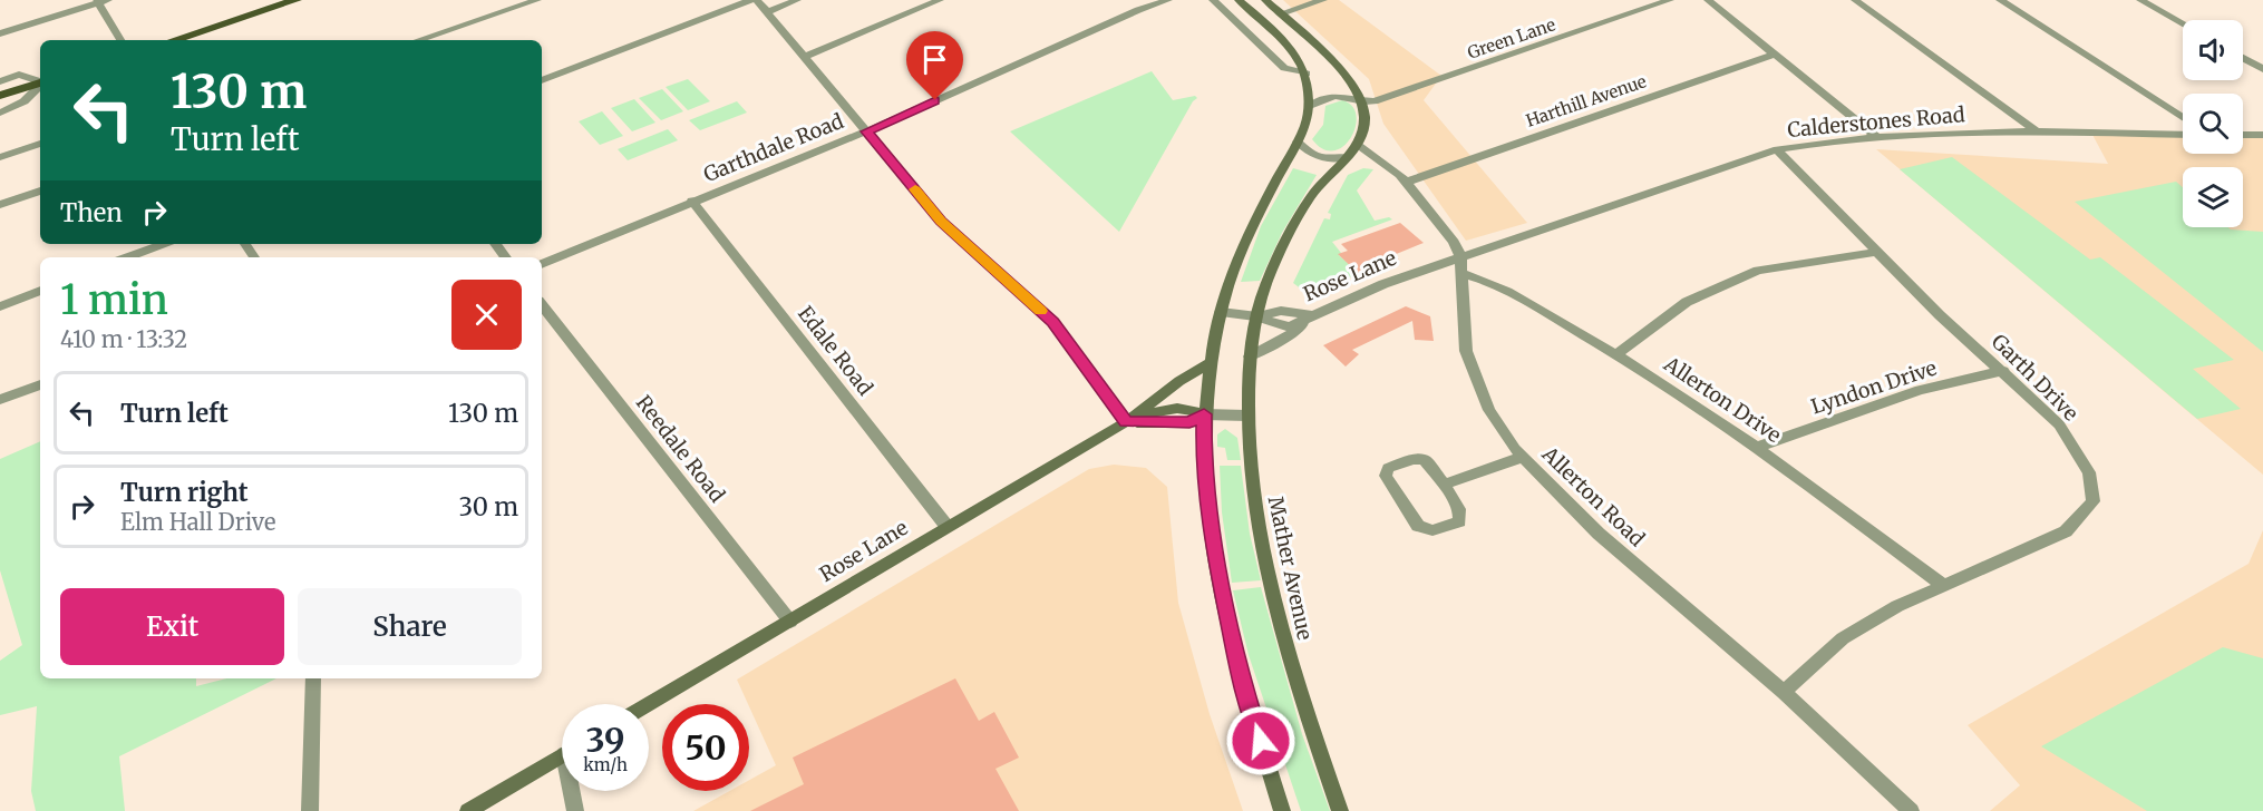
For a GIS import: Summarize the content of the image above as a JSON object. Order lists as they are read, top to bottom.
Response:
{
  "streets": {
    "main road": ["Rose Lane", "Mather Avenue"],
    "street": [
      "Green Lane",
      "Harthill Avenue",
      "Calderstones Road",
      "Garthdale Road",
      "Edale Road",
      "Garth Drive",
      "Lyndon Drive",
      "Allerton Drive",
      "Reedale Road",
      "Allerton Road"
    ]
  },
  "crossings": [
    ["Green Lane", "Allerton Road"],
    ["Green Lane", "Mather Avenue"],
    ["Harthill Avenue", "Allerton Road"],
    ["Calderstones Road", "Rose Lane"],
    ["Calderstones Road", "Garth Drive"],
    ["Calderstones Road", "Allerton Road"],
    ["Garthdale Road", "Edale Road"],
    ["Rose Lane", "Edale Road"],
    ["Rose Lane", "Reedale Road"],
    ["Rose Lane", "Allerton Road"],
    ["Rose Lane", "Mather Avenue"],
    ["Garth Drive", "Lyndon Drive"],
    ["Garth Drive", "Allerton Drive"],
    ["Garth Drive", "Allerton Road"],
    ["Lyndon Drive", "Allerton Drive"],
    ["Allerton Drive", "Allerton Road"],
    ["Allerton Road", "Mather Avenue"]
  ],
  "page": {
    "turn": ["130 m", "Turn left"],
    "then": "Then",
    "heading": ["1 min", "410 m · 13:32"],
    "list": [
      {
        "name": "Turn left",
        "value": "130 m"
      },
      {
        "name": "Turn right",
        "note": "Elm Hall Drive",
        "value": "30 m"
      }
    ],
    "buttons": ["Exit", "Share"],
    "speed": "39 km/h",
    "limit": "50"
  }
}
